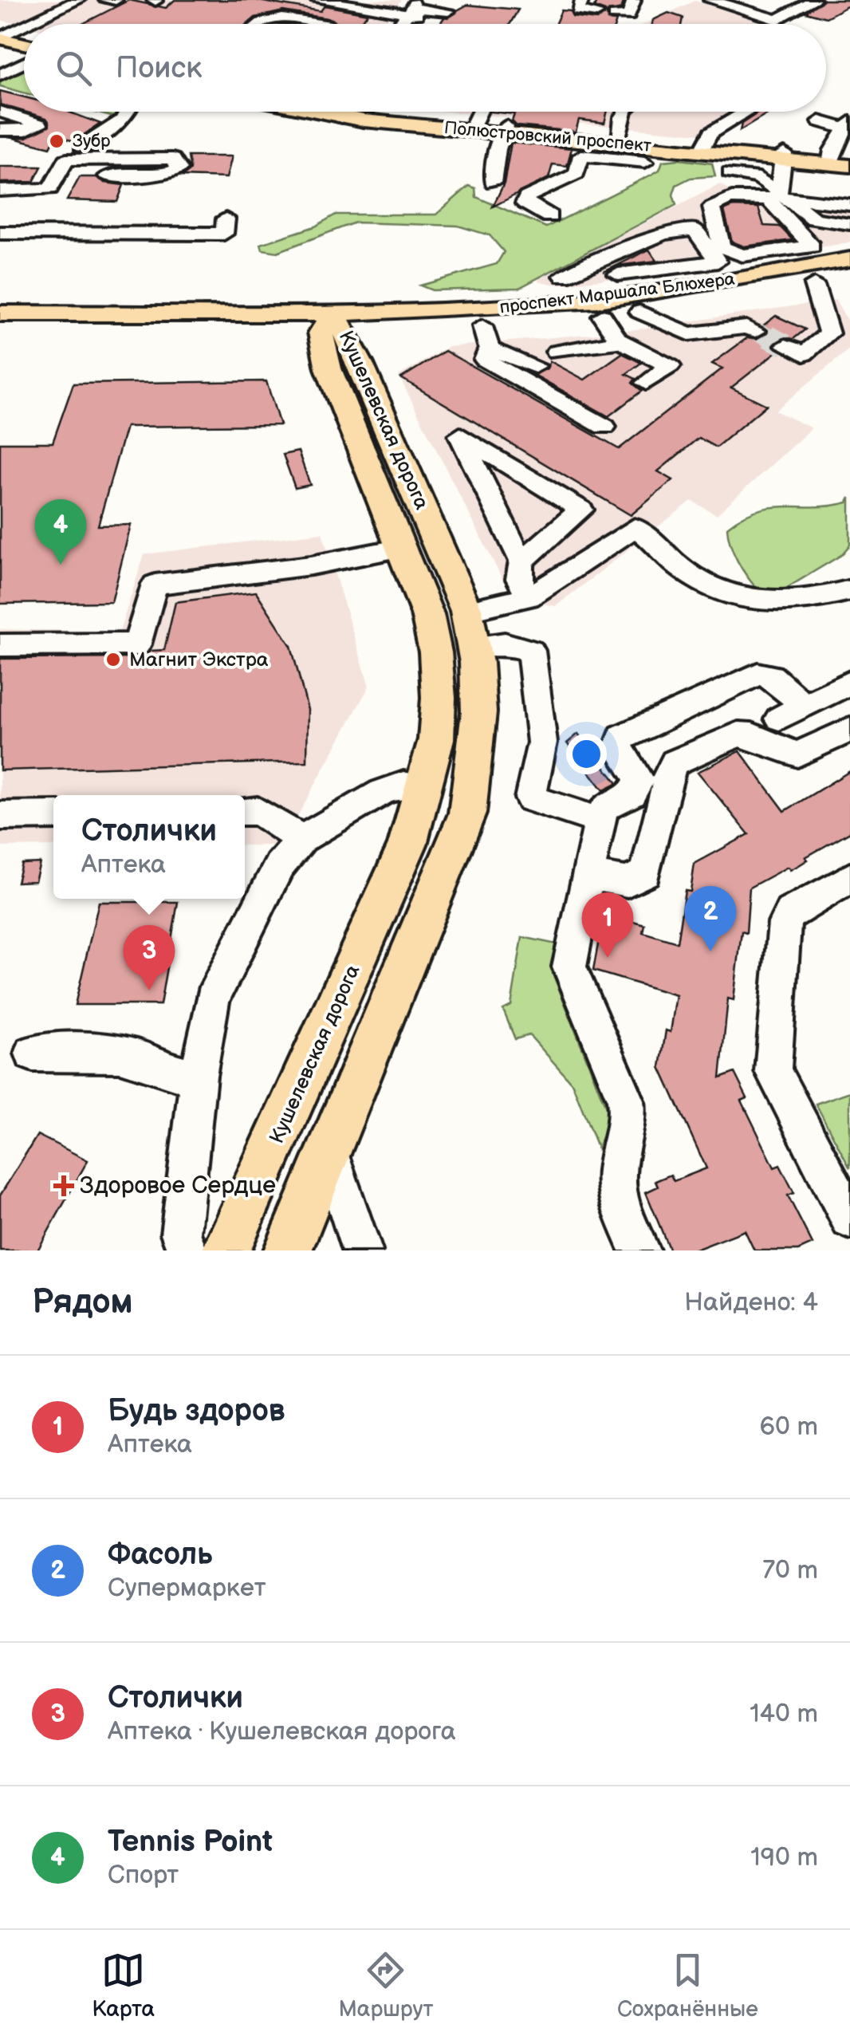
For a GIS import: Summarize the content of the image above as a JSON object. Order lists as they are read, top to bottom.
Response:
{
  "streets": {
    "main road": ["Полюстровский проспект", "проспект Маршала Блюхера", "Кушелевская дорога"]
  },
  "crossings": [
    ["проспект Маршала Блюхера", "Кушелевская дорога"]
  ],
  "places": {
    "other": ["Зубр", "Магнит Экстра"],
    "health": ["Здоровое Сердце"]
  },
  "page": {
    "search": "Поиск",
    "pins": [
      "4",
      "2",
      "1",
      "3"
    ],
    "popup": ["Столички", "Аптека"],
    "heading": ["Рядом", "Найдено: 4"],
    "list": [
      {
        "mark": "1",
        "name": "Будь здоров",
        "note": "Аптека",
        "value": "60 m"
      },
      {
        "mark": "2",
        "name": "Фасоль",
        "note": "Супермаркет",
        "value": "70 m"
      },
      {
        "mark": "3",
        "name": "Столички",
        "note": "Аптека · Кушелевская дорога",
        "value": "140 m"
      },
      {
        "mark": "4",
        "name": "Tennis Point",
        "note": "Спорт",
        "value": "190 m"
      }
    ],
    "nav": ["Карта", "Маршрут", "Сохранённые"]
  }
}
